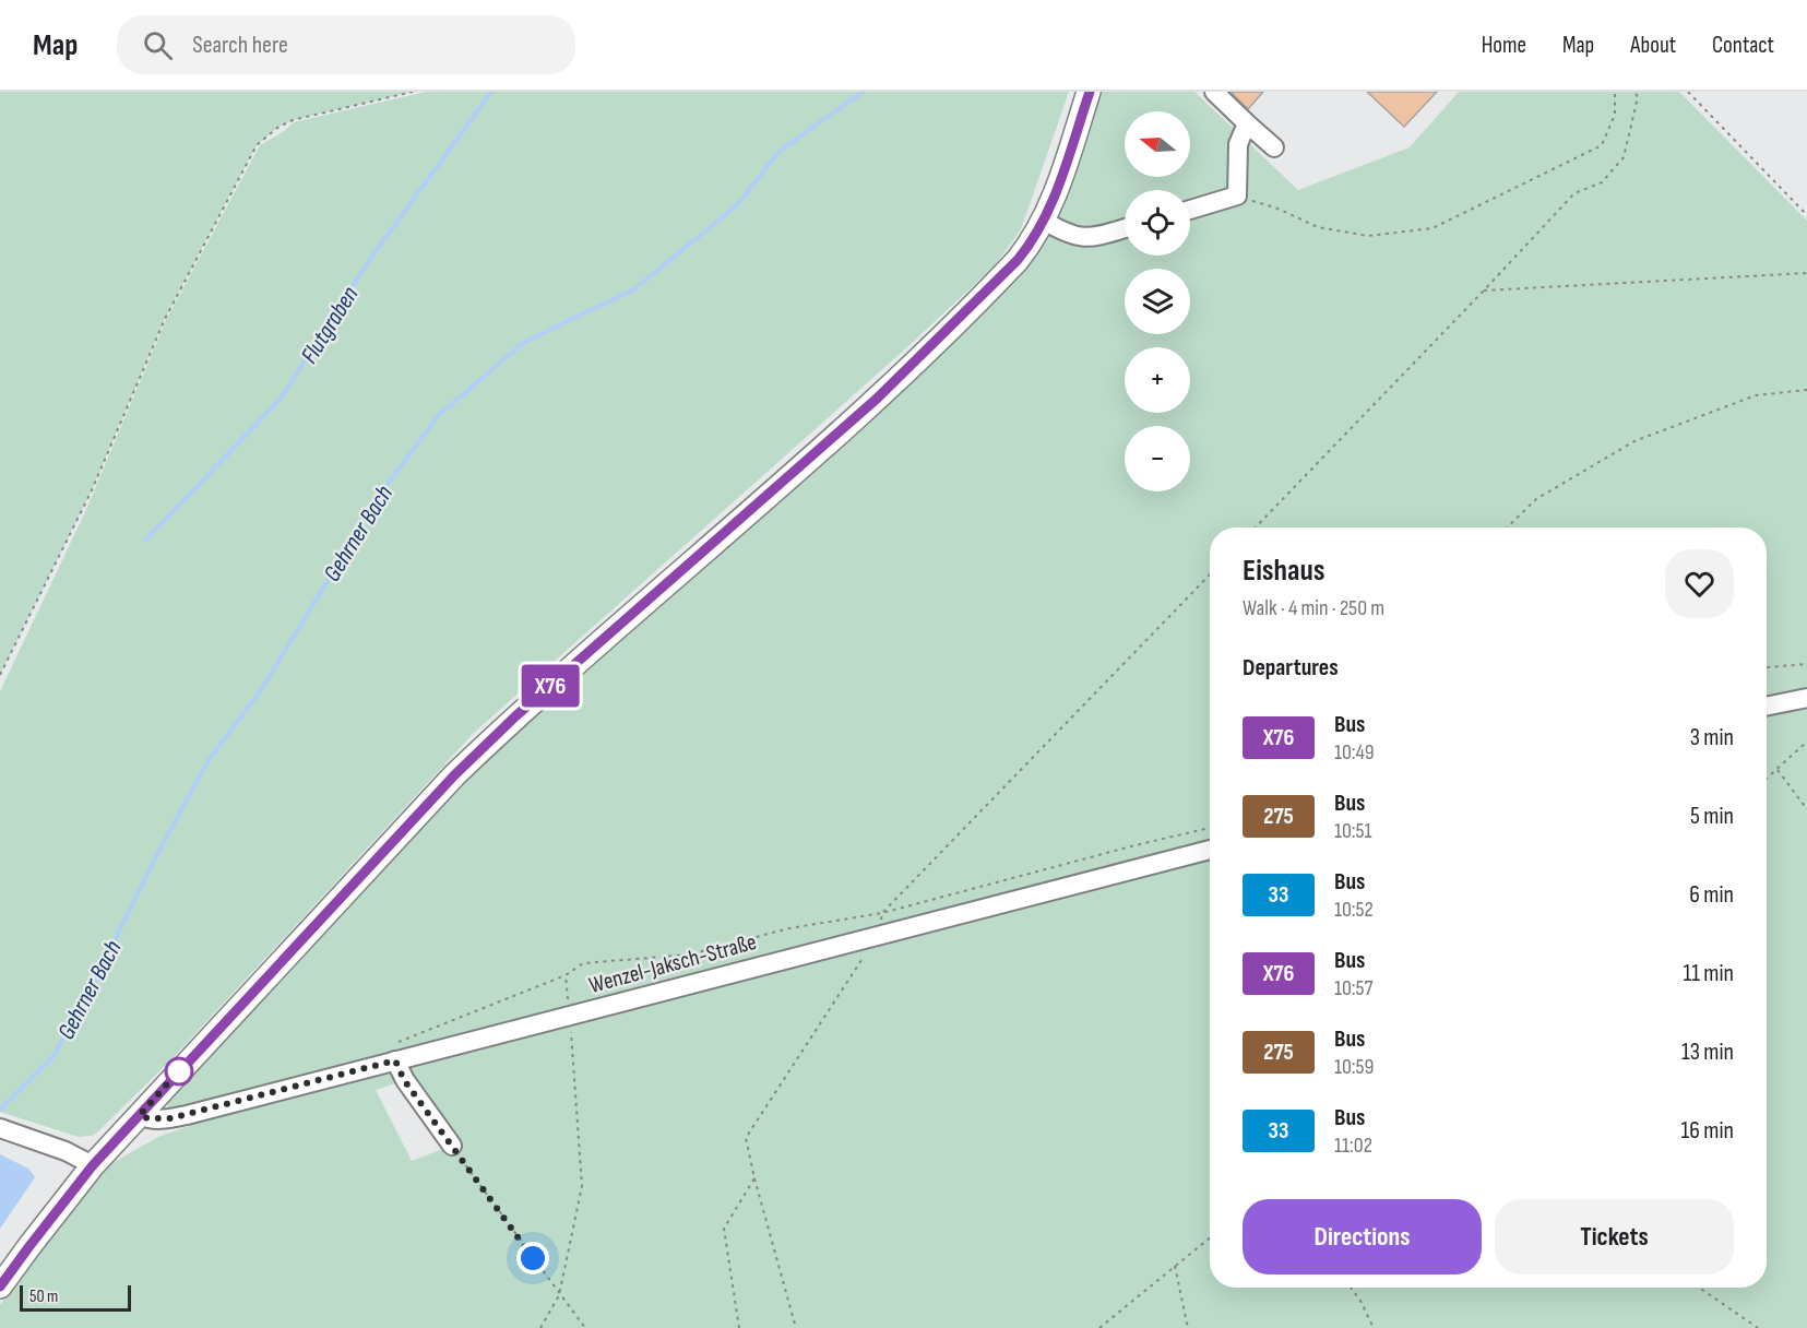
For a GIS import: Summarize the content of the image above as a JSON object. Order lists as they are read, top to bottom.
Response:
{
  "streets": {
    "street": ["Wenzel-Jaksch-Straße"]
  },
  "water": ["Flutgraben", "Gehrner Bach"],
  "lines": ["bus line X76"],
  "scale_bar": "50 m",
  "north": "left",
  "page": {
    "header": "Map",
    "search": "Search here",
    "nav": [
      "Home",
      "Map",
      "About",
      "Contact"
    ],
    "on_map": "X76",
    "map_buttons": ["+", "−"],
    "heading": [
      ["Eishaus", "Walk · 4 min · 250 m"],
      "Departures"
    ],
    "list": [
      {
        "mark": "X76",
        "name": "Bus",
        "note": "10:49",
        "value": "3 min"
      },
      {
        "mark": "275",
        "name": "Bus",
        "note": "10:51",
        "value": "5 min"
      },
      {
        "mark": "33",
        "name": "Bus",
        "note": "10:52",
        "value": "6 min"
      },
      {
        "mark": "X76",
        "name": "Bus",
        "note": "10:57",
        "value": "11 min"
      },
      {
        "mark": "275",
        "name": "Bus",
        "note": "10:59",
        "value": "13 min"
      },
      {
        "mark": "33",
        "name": "Bus",
        "note": "11:02",
        "value": "16 min"
      }
    ],
    "buttons": ["Directions", "Tickets"],
    "scale": "50 m"
  }
}
